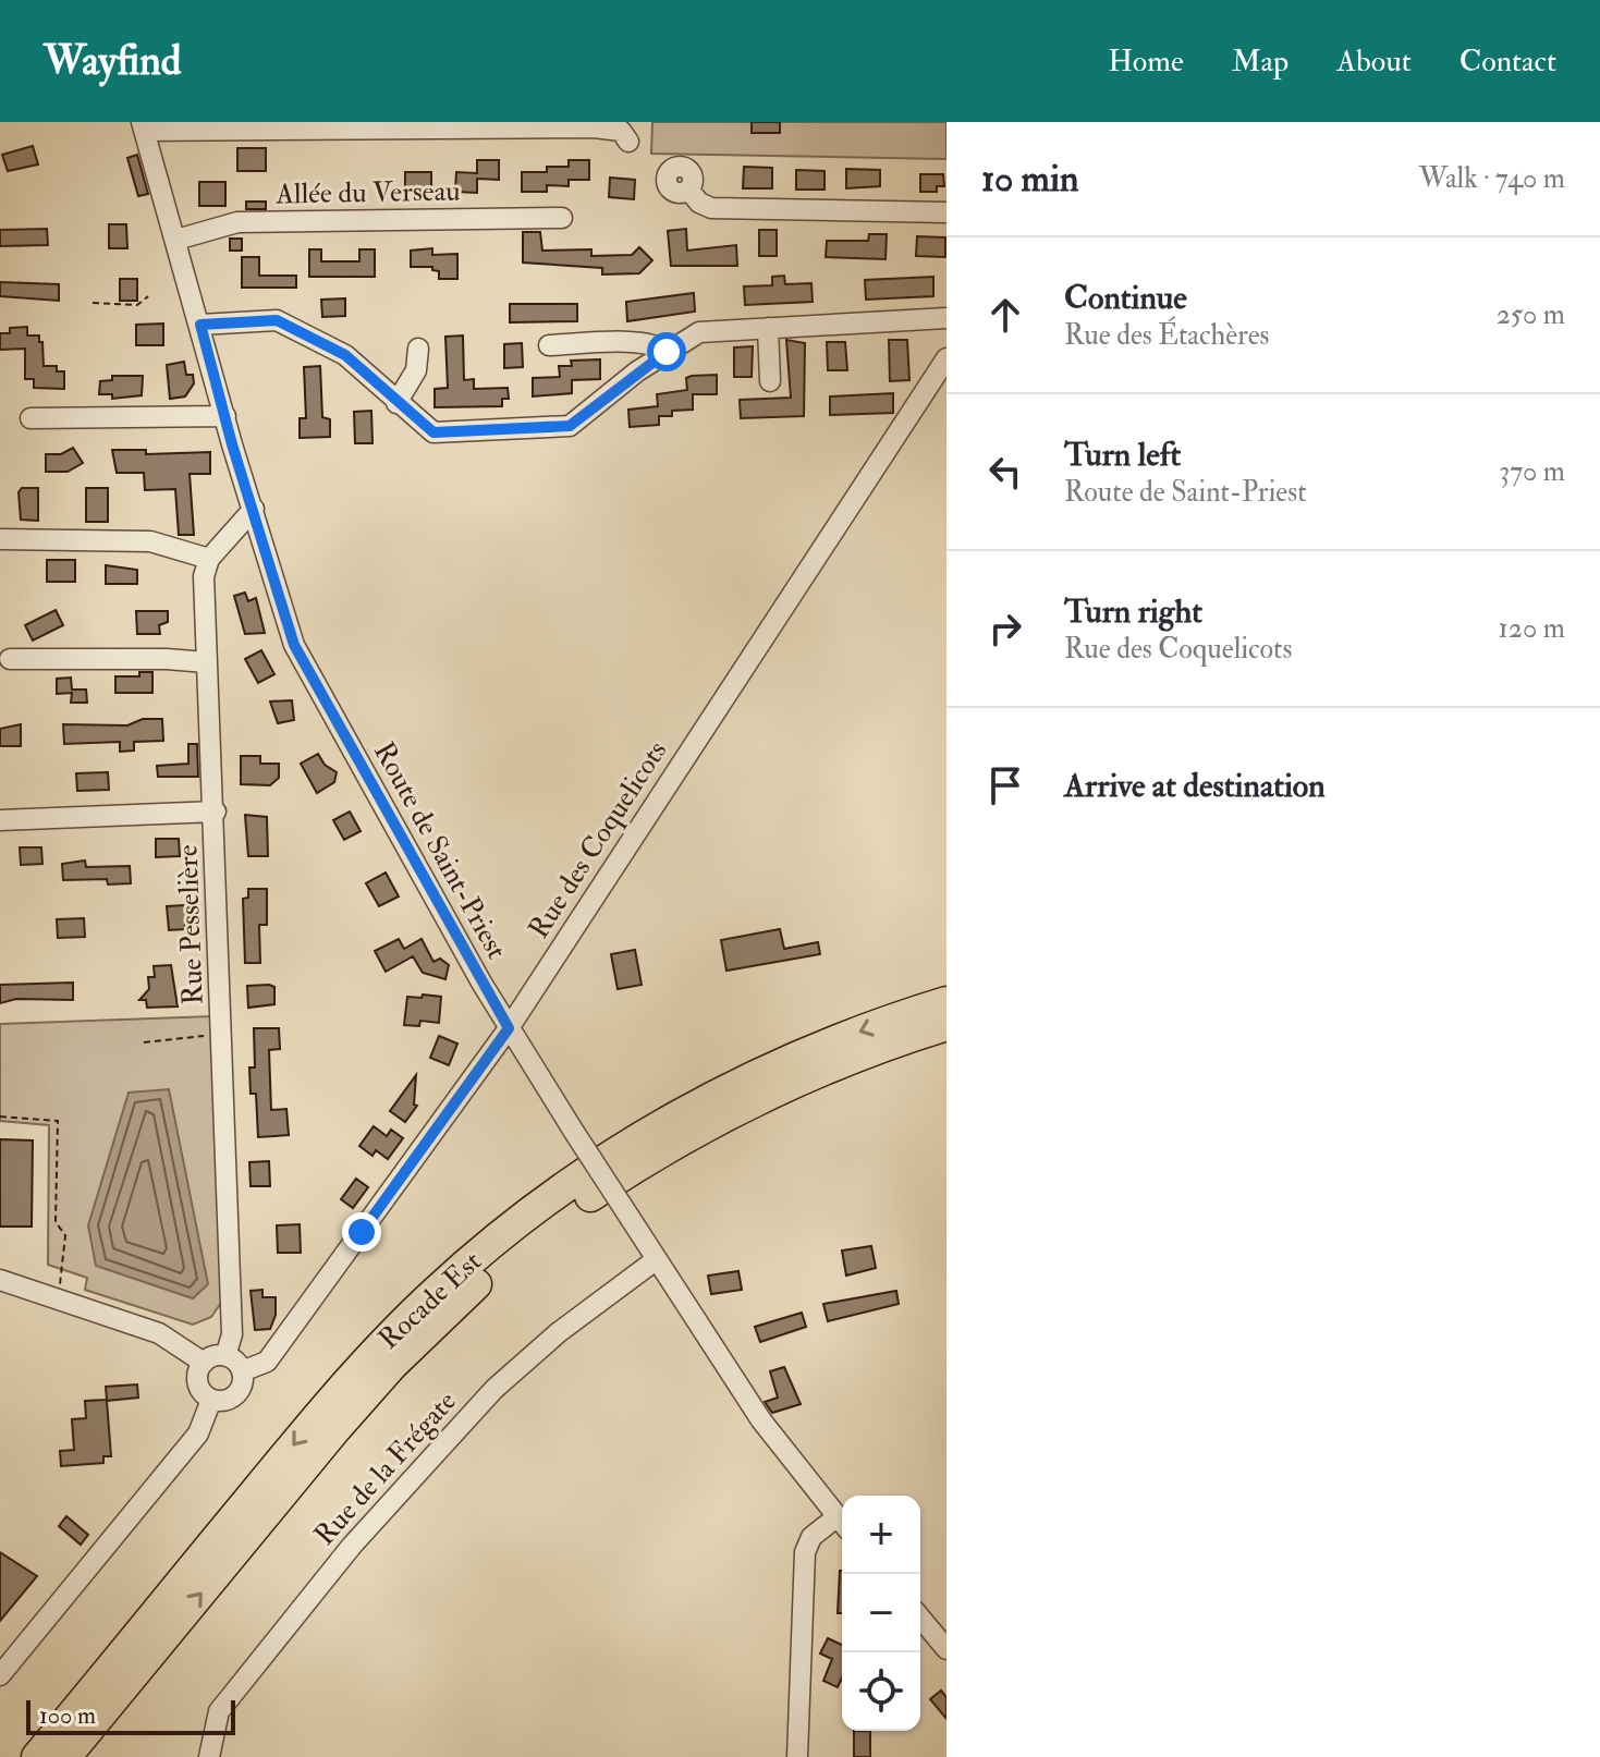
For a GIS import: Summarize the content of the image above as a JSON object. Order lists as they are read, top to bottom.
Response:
{
  "streets": {
    "highway": ["Rocade Est"],
    "street": [
      "Allée du Verseau",
      "Rue des Coquelicots",
      "Route de Saint-Priest",
      "Rue Pesselière",
      "Rue de la Frégate"
    ]
  },
  "crossings": [
    ["Allée du Verseau", "Route de Saint-Priest"],
    ["Rue des Coquelicots", "Route de Saint-Priest"],
    ["Rue des Coquelicots", "Rue Pesselière"],
    ["Route de Saint-Priest", "Rue de la Frégate"]
  ],
  "scale_bar": "100 m",
  "page": {
    "header": "Wayfind",
    "nav": [
      "Home",
      "Map",
      "About",
      "Contact"
    ],
    "heading": ["10 min", "Walk · 740 m"],
    "list": [
      ["Continue", "Rue des Étachères", "250 m"],
      ["Turn left", "Route de Saint-Priest", "370 m"],
      ["Turn right", "Rue des Coquelicots", "120 m"],
      "Arrive at destination"
    ],
    "map_buttons": ["+", "−"],
    "scale": "100 m"
  }
}
